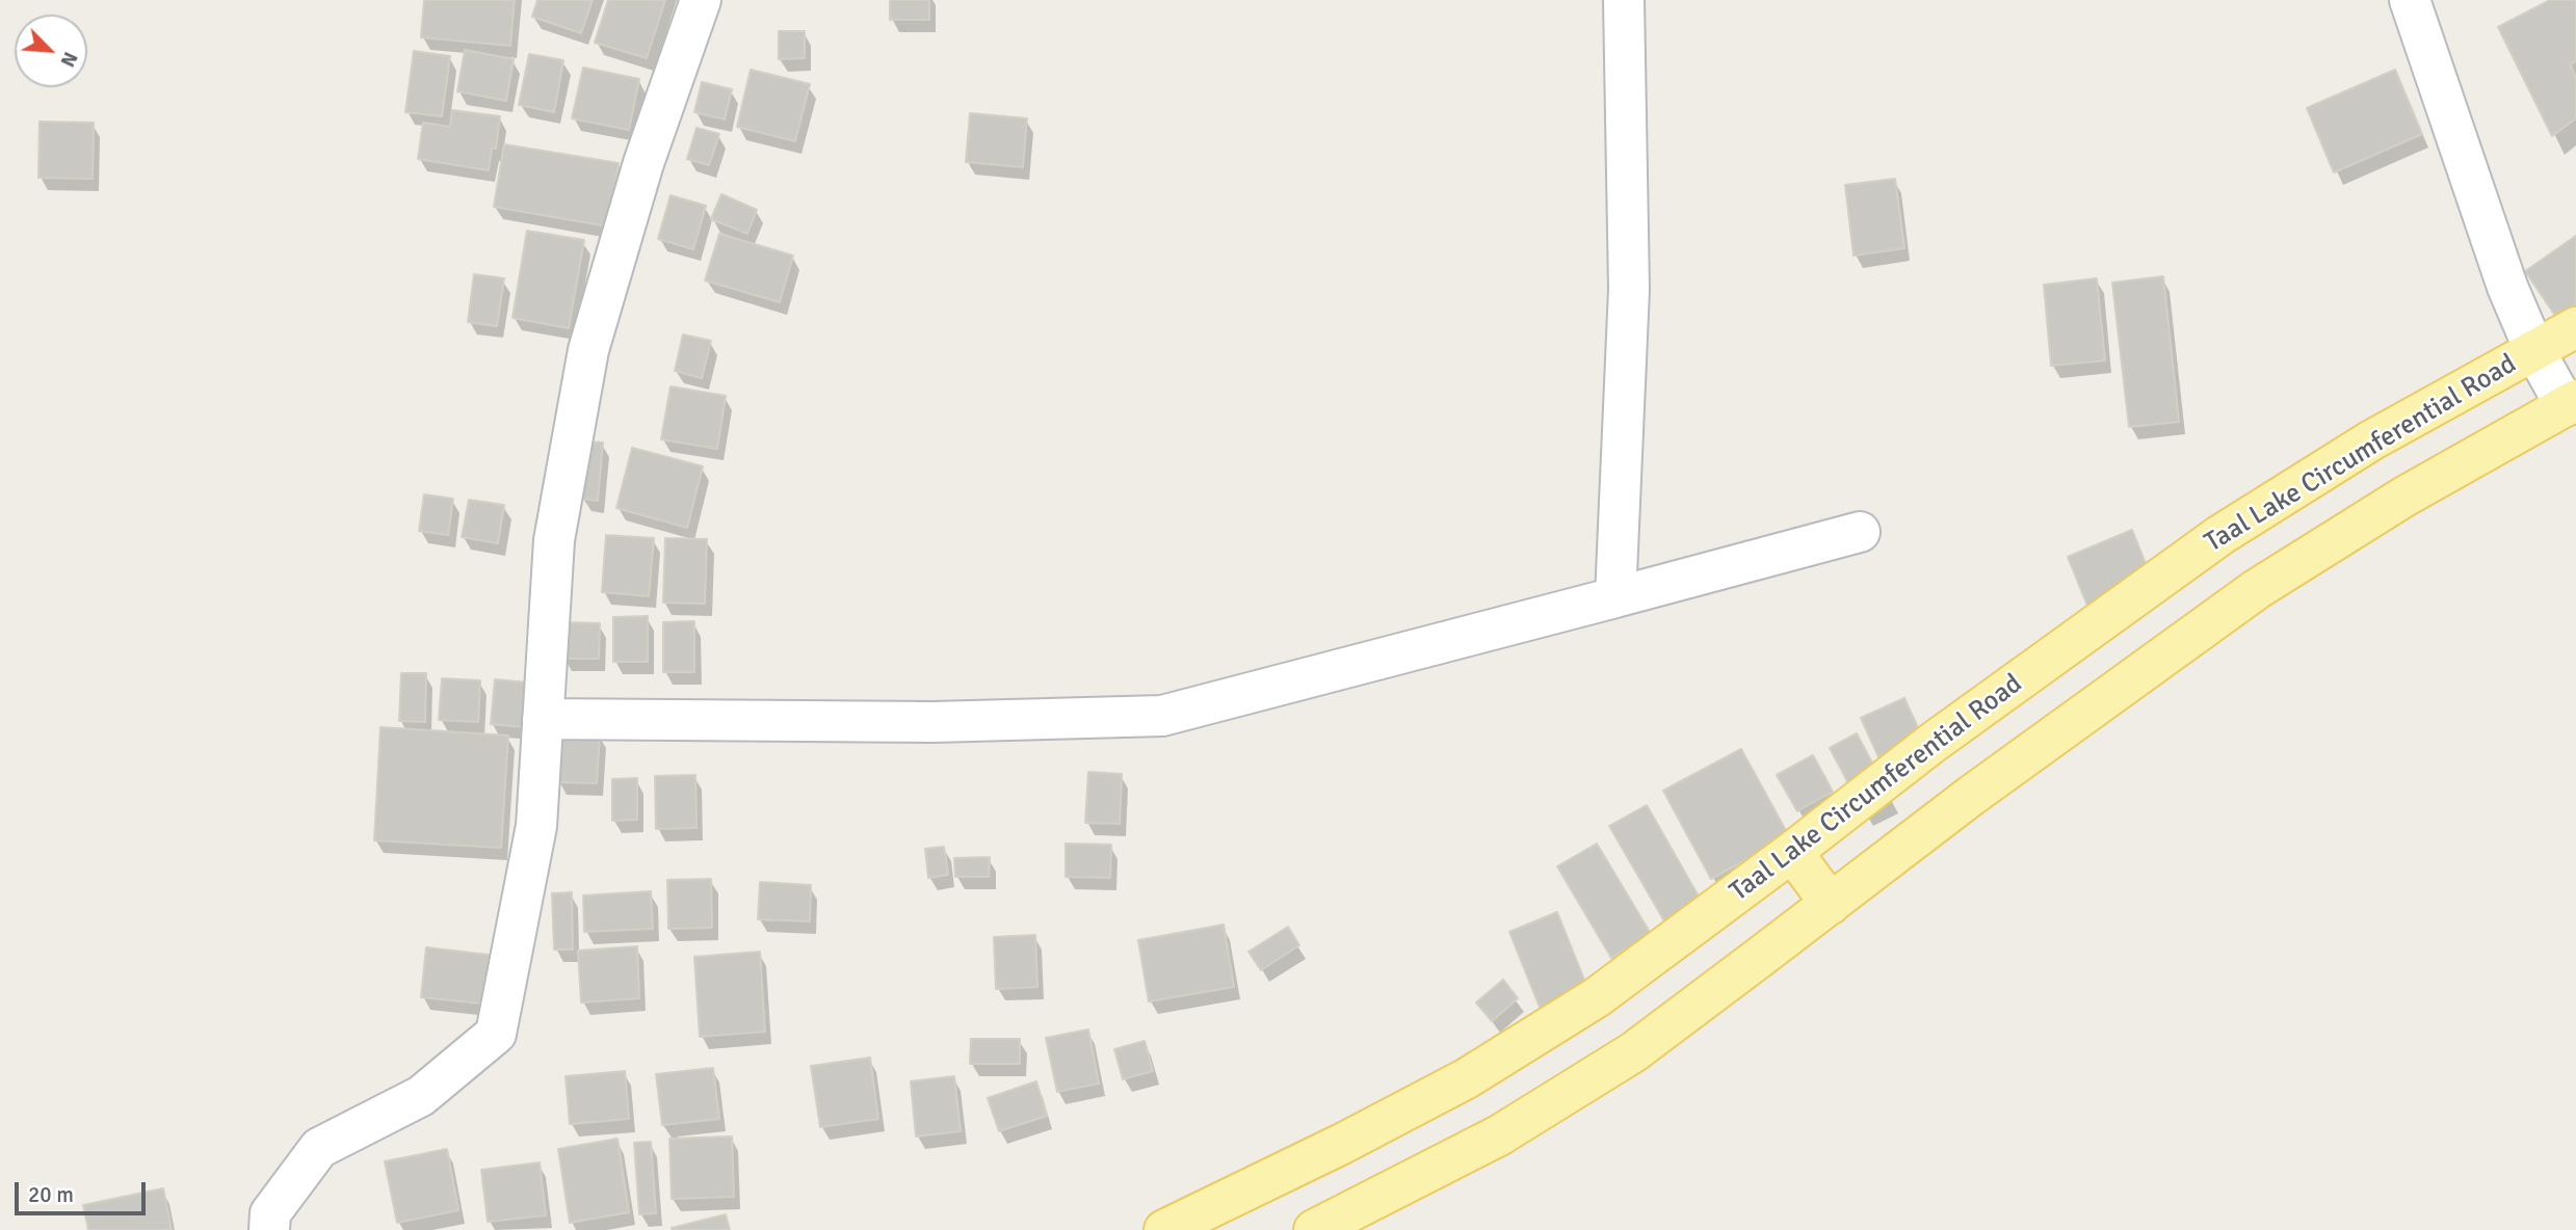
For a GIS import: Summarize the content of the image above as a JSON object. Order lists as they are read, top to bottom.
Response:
{
  "streets": {
    "main road": ["Taal Lake Circumferential Road"]
  },
  "scale_bar": "20 m",
  "north": "bottom right"
}
